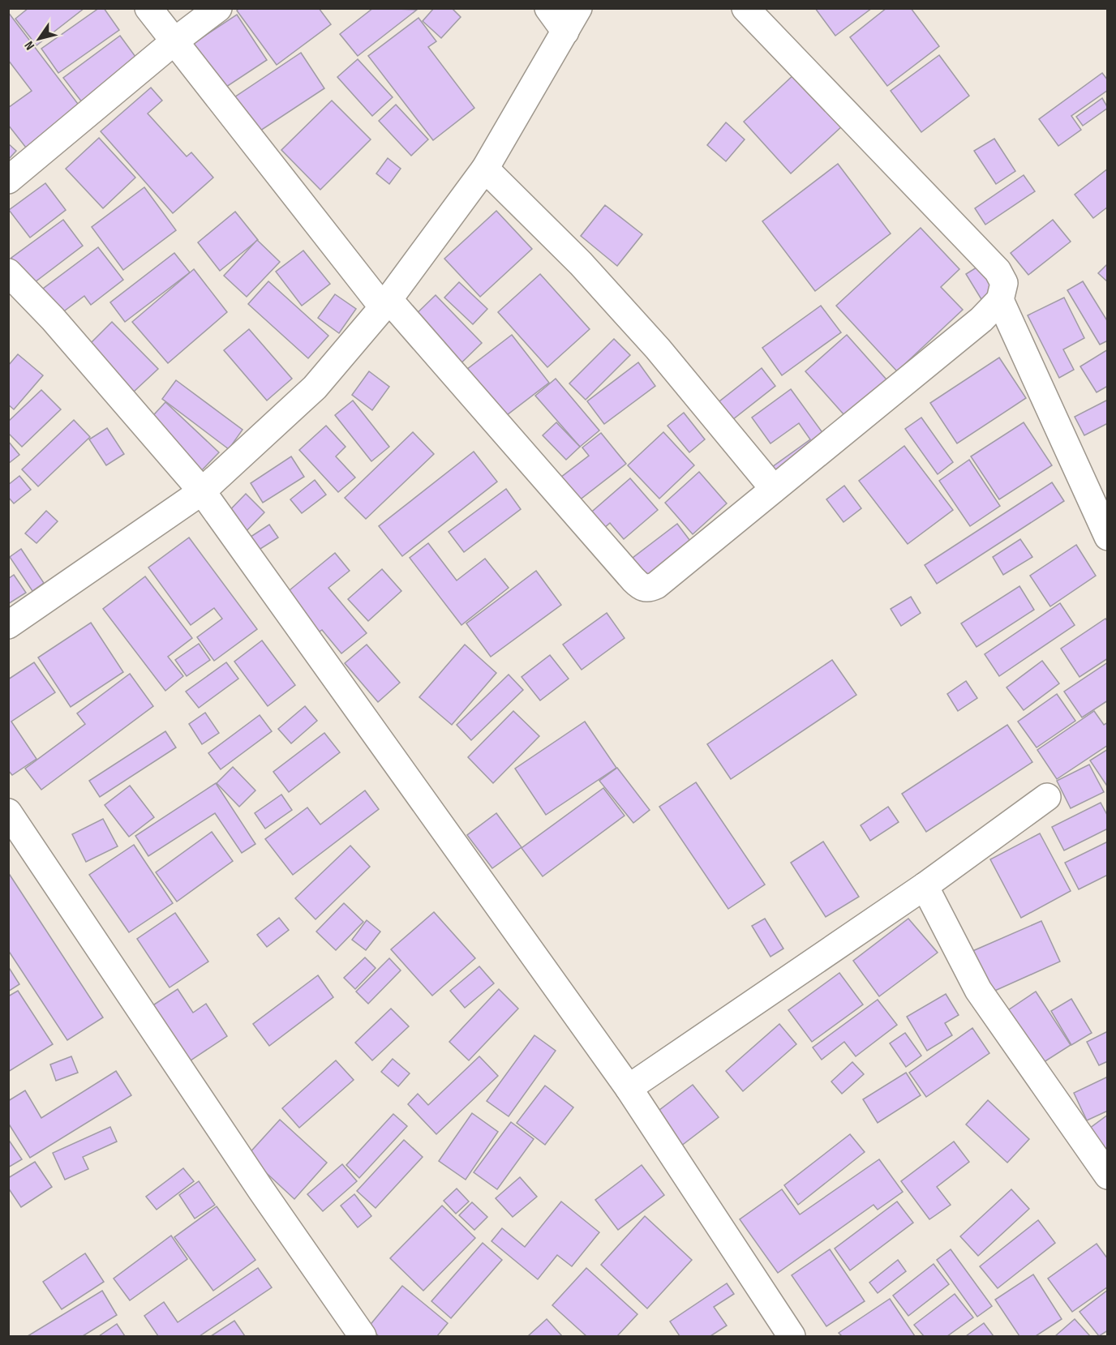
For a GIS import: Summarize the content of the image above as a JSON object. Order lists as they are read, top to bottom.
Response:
{
  "north": "bottom left"
}
